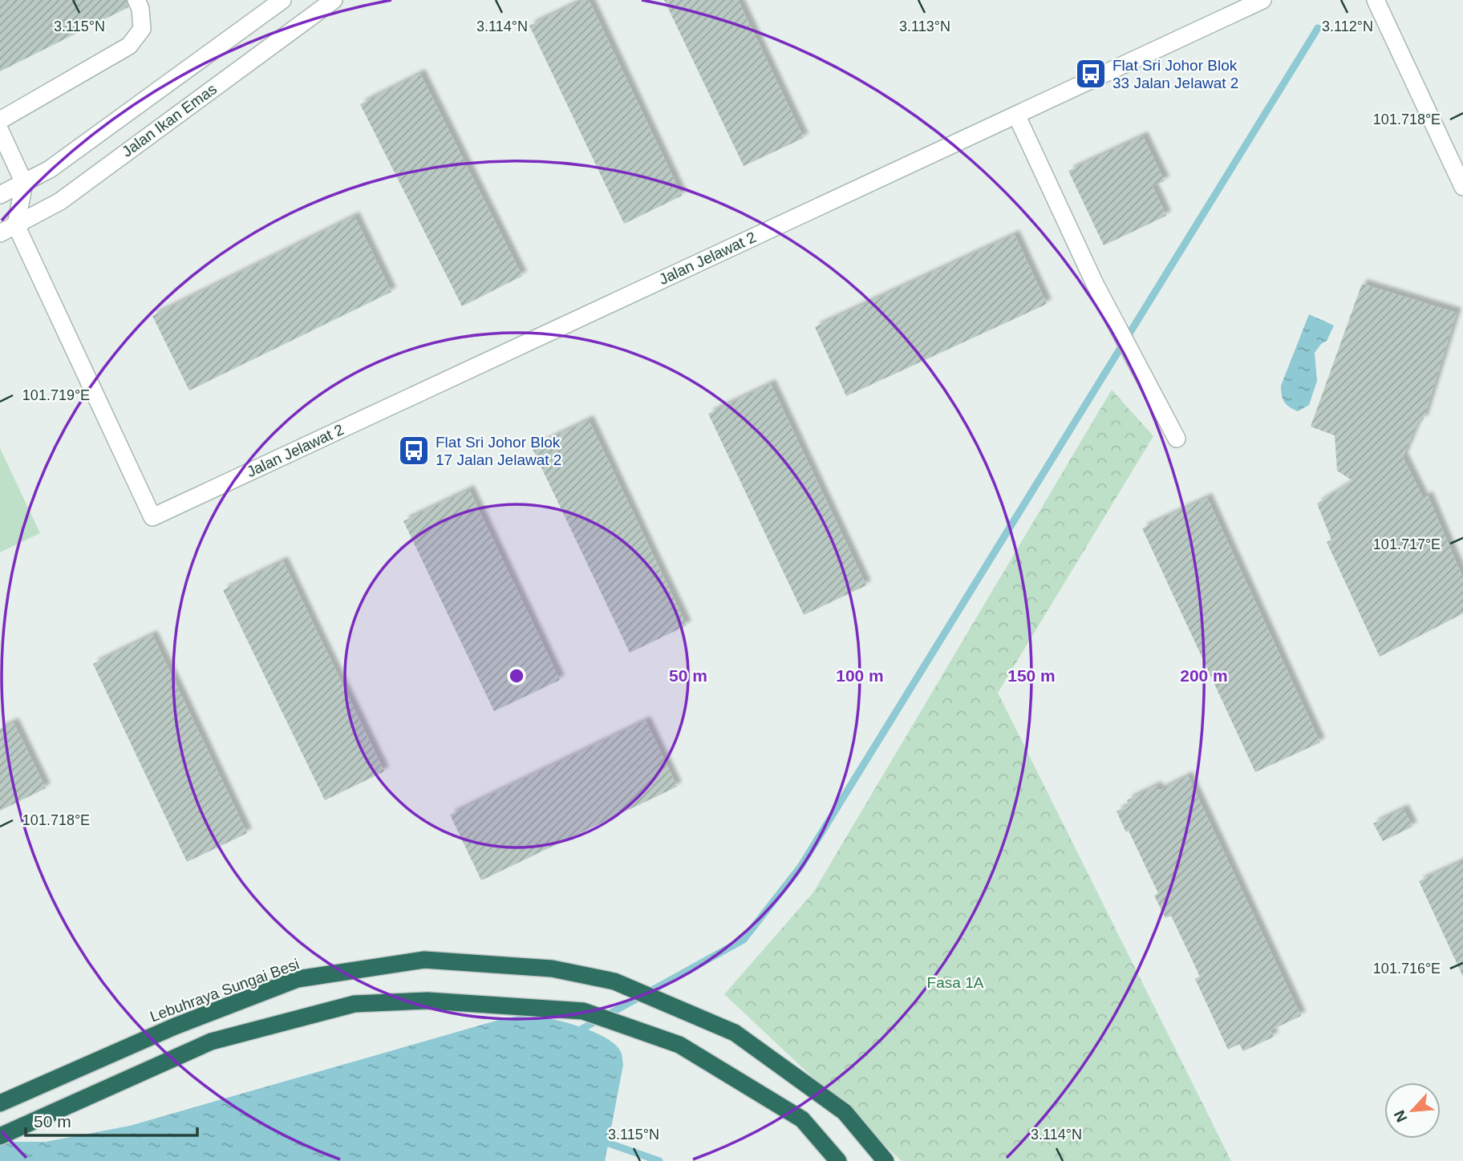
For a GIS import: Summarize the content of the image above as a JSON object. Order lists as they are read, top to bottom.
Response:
{
  "streets": {
    "highway": ["Lebuhraya Sungai Besi"],
    "street": ["Jalan Ikan Emas", "Jalan Jelawat 2"]
  },
  "crossings": [
    ["Jalan Ikan Emas", "Jalan Jelawat 2"]
  ],
  "parks": ["Fasa 1A"],
  "places": {
    "bus stop": ["Flat Sri Johor Blok 33 Jalan Jelawat 2", "Flat Sri Johor Blok 17 Jalan Jelawat 2"]
  },
  "scale_bar": "50 m",
  "north": "bottom left",
  "coordinates": [
    "3.115°N",
    "3.114°N",
    "3.113°N",
    "3.112°N",
    "101.718°E",
    "101.719°E",
    "101.717°E",
    "101.716°E"
  ],
  "rings": [
    "50 m",
    "100 m",
    "150 m",
    "200 m"
  ]
}
